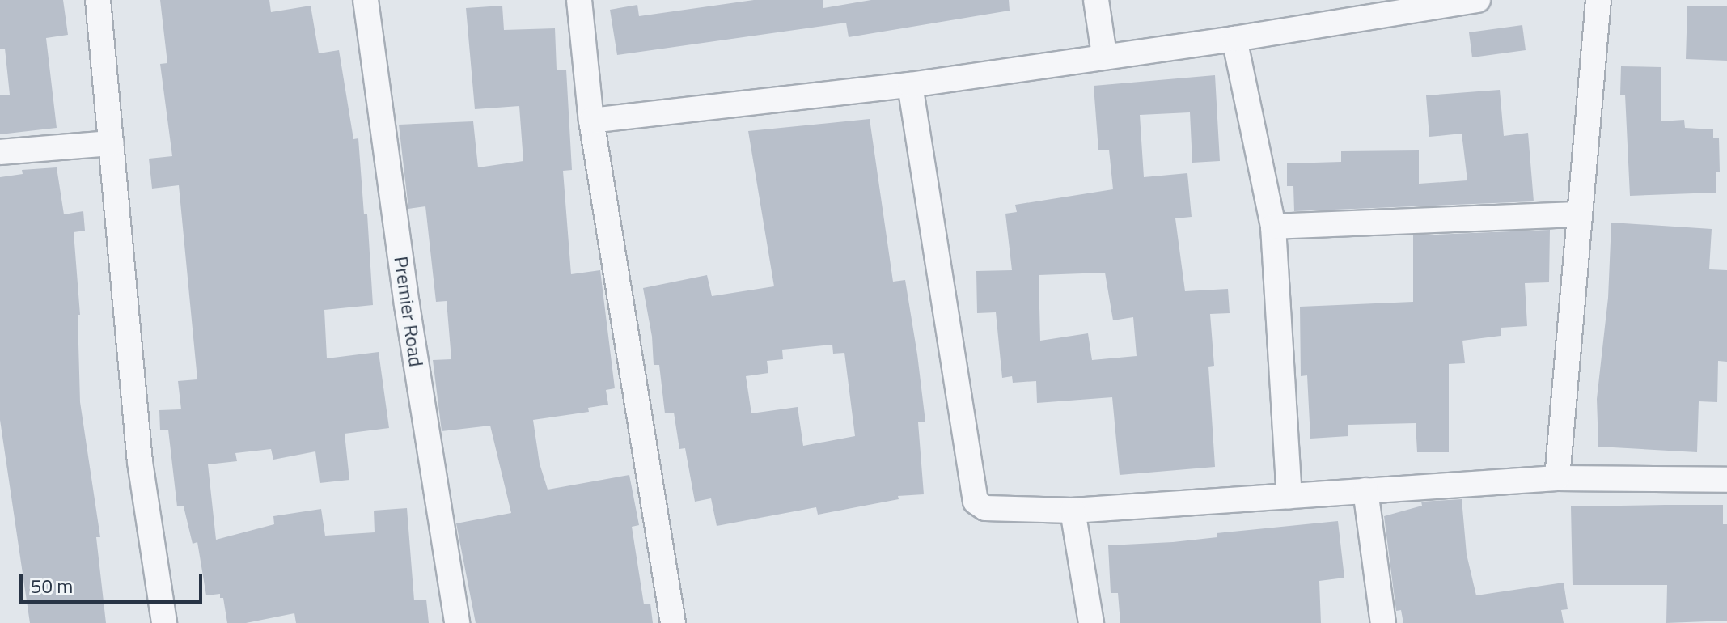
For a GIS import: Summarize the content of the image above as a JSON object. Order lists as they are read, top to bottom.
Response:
{
  "streets": {
    "street": ["Premier Road"]
  },
  "scale_bar": "50 m"
}
